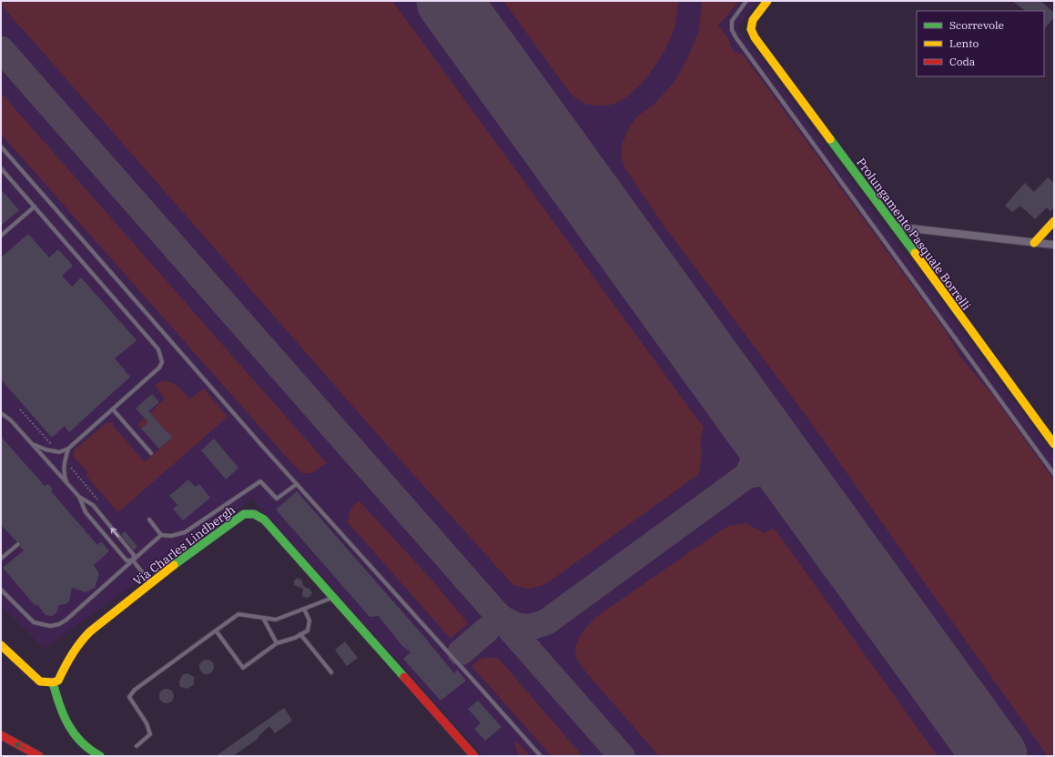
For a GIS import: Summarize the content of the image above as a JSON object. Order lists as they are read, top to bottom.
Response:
{
  "streets": {
    "main road": ["Prolungamento Pasquale Borrelli", "Via Charles Lindbergh"]
  },
  "legend": ["Scorrevole", "Lento", "Coda"]
}
